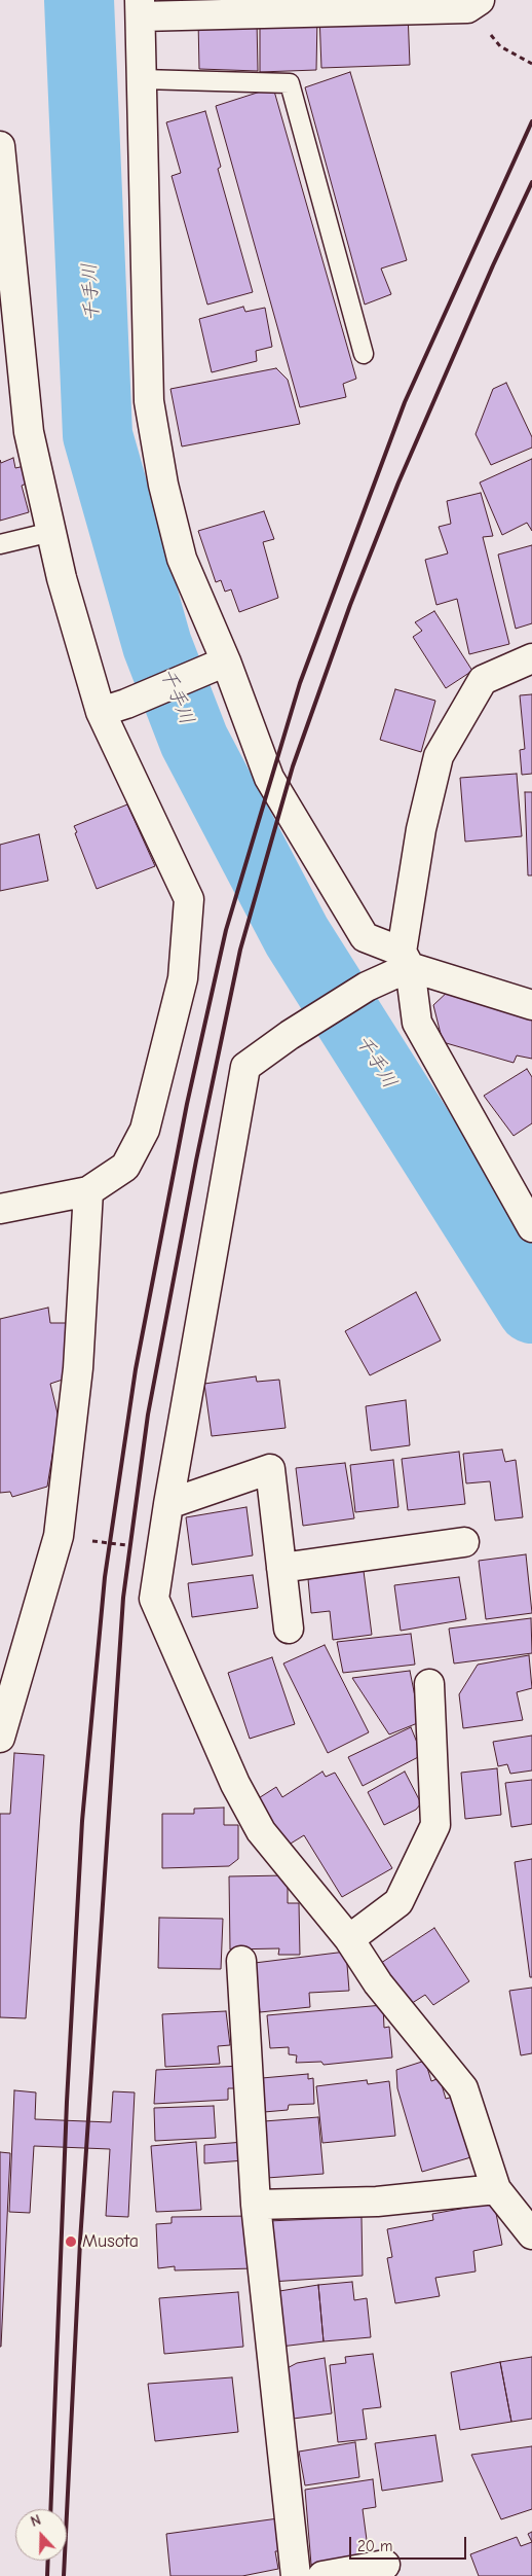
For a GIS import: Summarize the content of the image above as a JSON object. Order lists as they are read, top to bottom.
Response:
{
  "water": ["千手川"],
  "places": ["Musota"],
  "scale_bar": "20 m",
  "north": "top"
}
